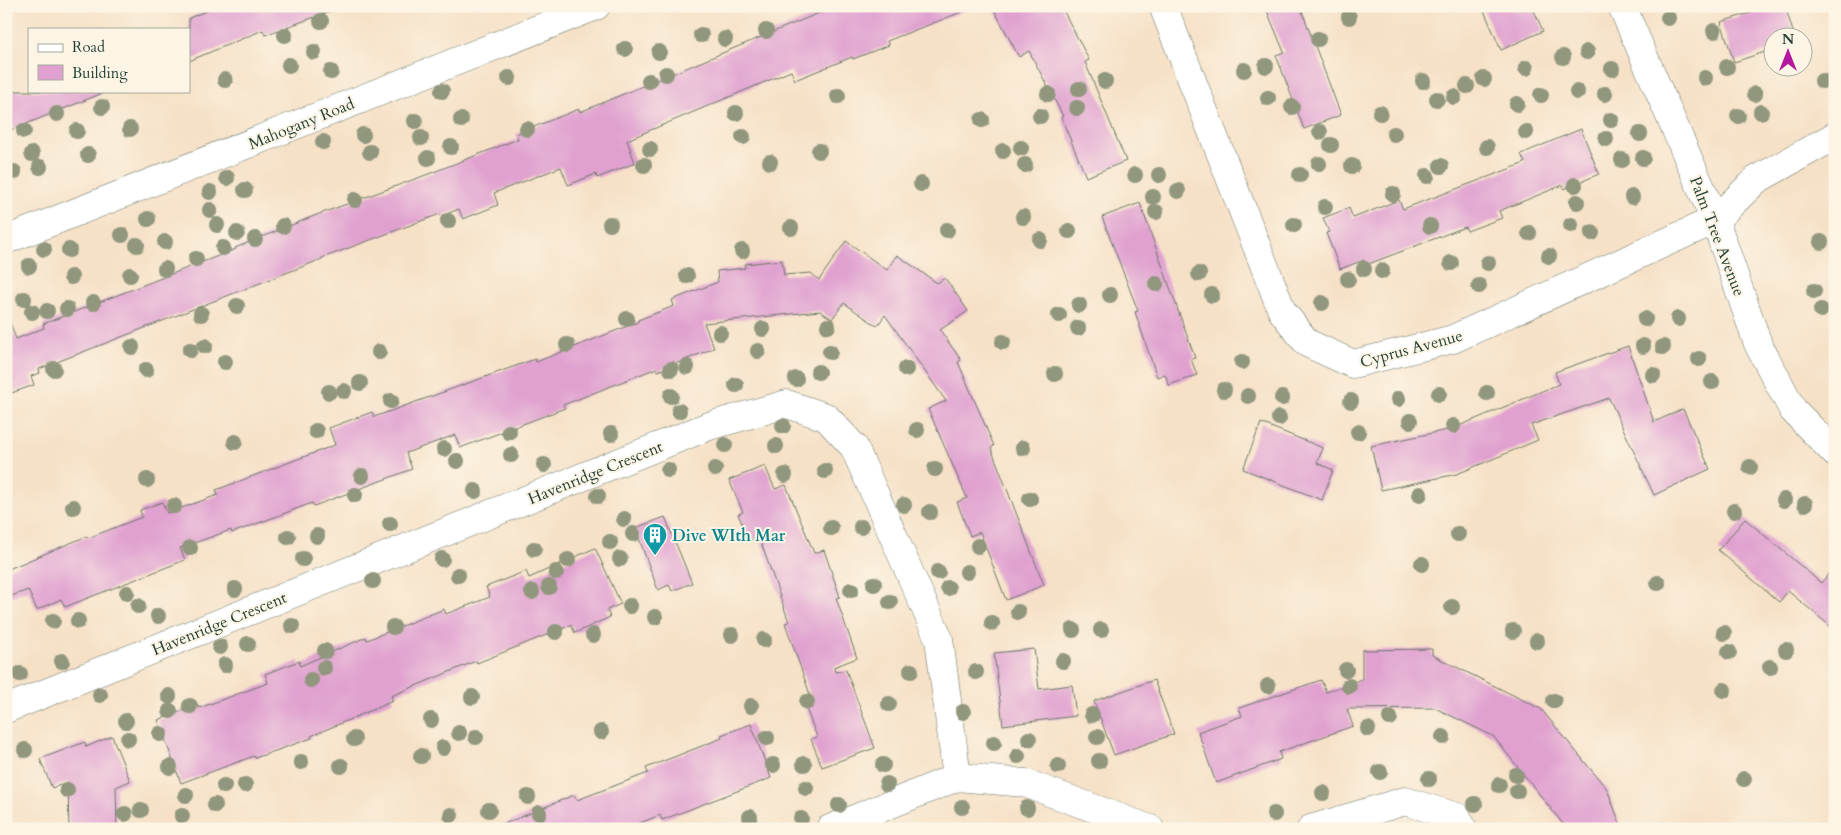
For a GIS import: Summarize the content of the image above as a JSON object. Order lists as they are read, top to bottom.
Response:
{
  "streets": {
    "street": [
      "Mahogany Road",
      "Palm Tree Avenue",
      "Cyprus Avenue",
      "Havenridge Crescent"
    ]
  },
  "crossings": [
    ["Palm Tree Avenue", "Cyprus Avenue"]
  ],
  "places": {
    "building": ["Dive WIth Mar"]
  },
  "legend": ["Road", "Building"],
  "north": "top"
}
